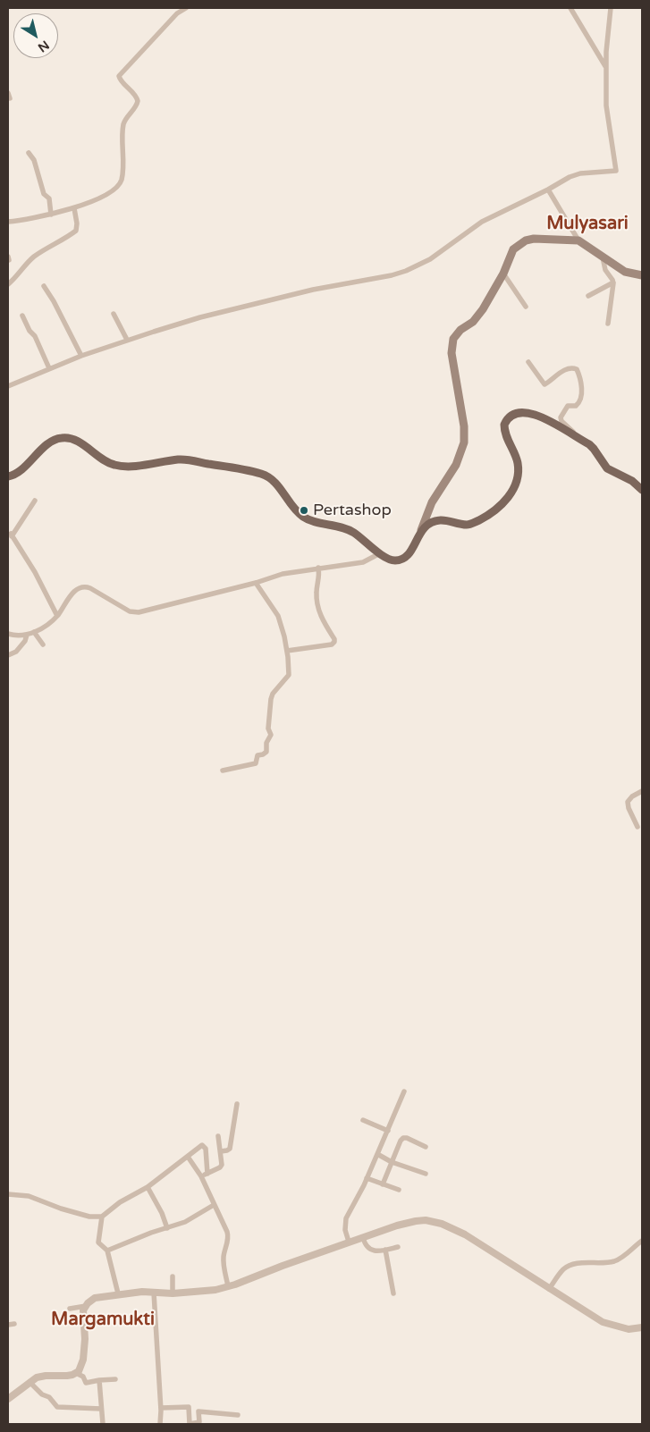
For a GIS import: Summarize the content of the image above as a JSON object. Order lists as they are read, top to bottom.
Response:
{
  "districts": ["Mulyasari", "Margamukti"],
  "places": ["Pertashop"],
  "north": "bottom right"
}
